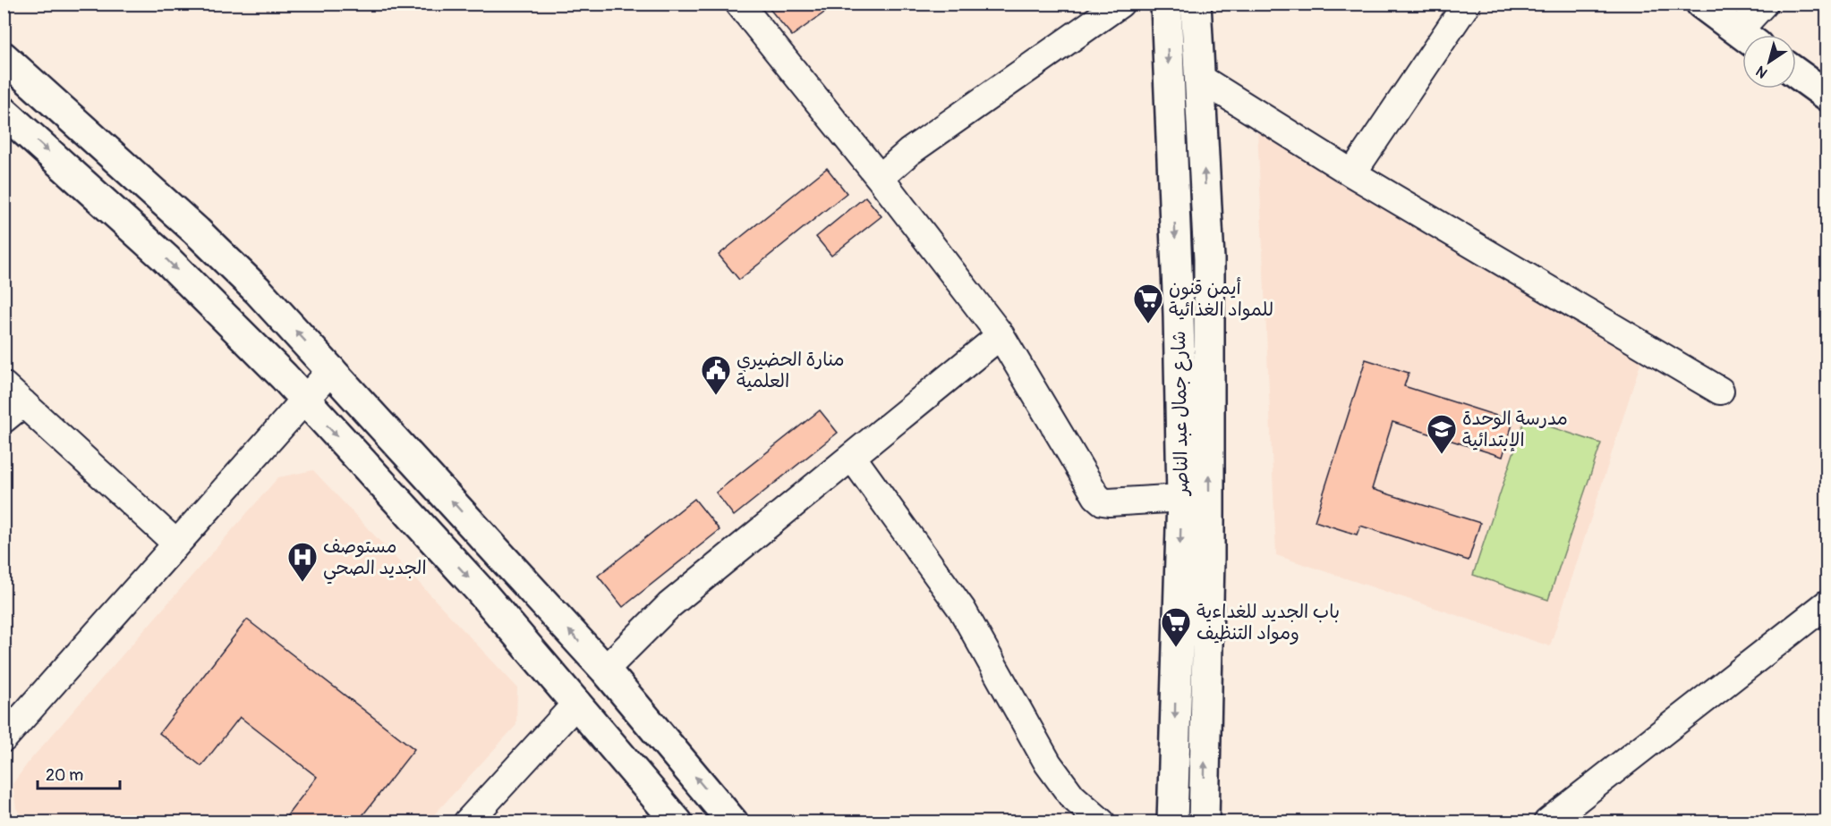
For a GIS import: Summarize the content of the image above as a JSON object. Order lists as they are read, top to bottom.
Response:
{
  "streets": {
    "main road": ["شارع جمال عبد الناصر"]
  },
  "places": {
    "supermarket": ["أيمن قنون للمواد الغذائية", "باب الجديد للغداءية ومواد التنظيف"],
    "public building": ["منارة الحضيري العلمية"],
    "school or university": ["مدرسة الوحدة الإبتدائية"],
    "hospital": ["مستوصف الجديد الصحي"]
  },
  "scale_bar": "20 m",
  "north": "bottom left"
}
